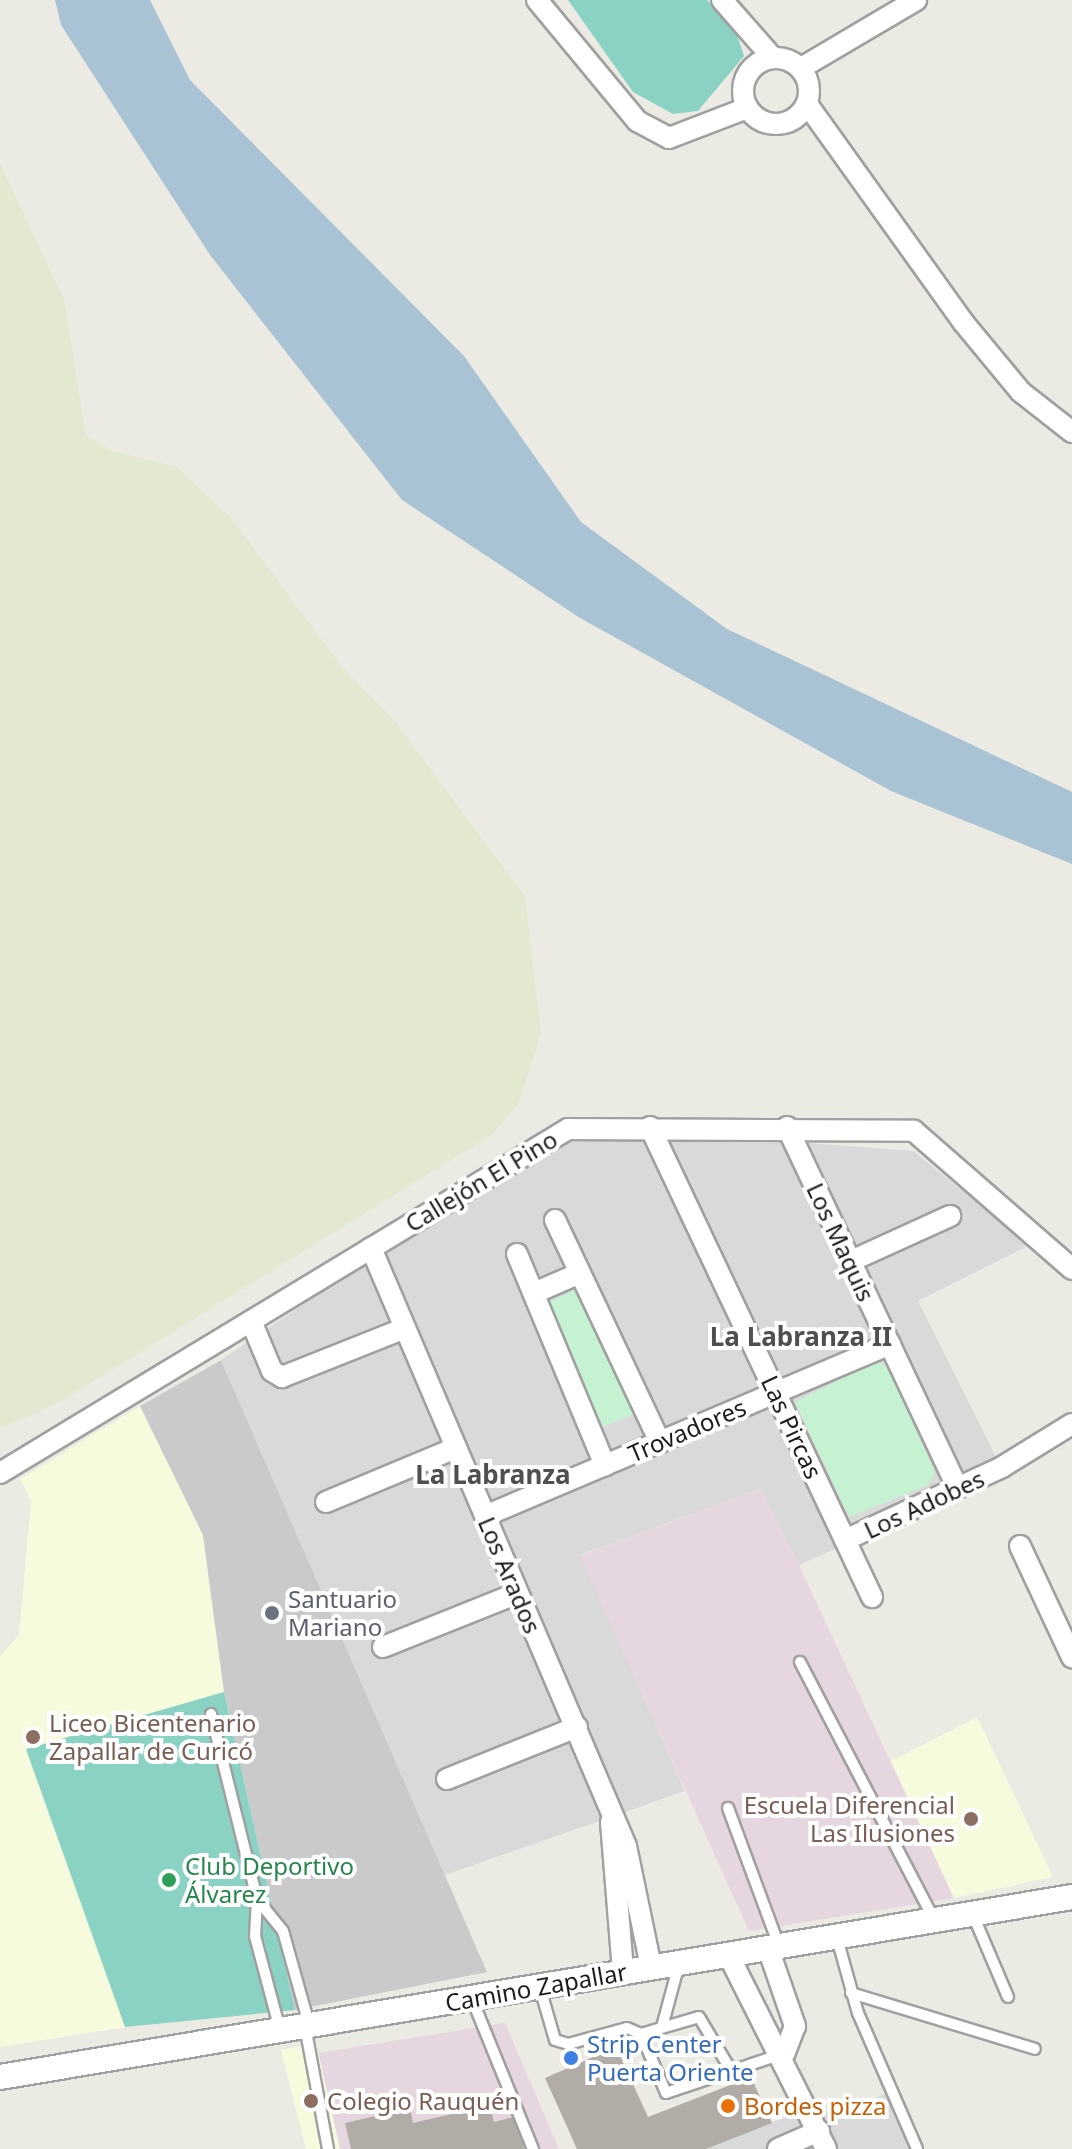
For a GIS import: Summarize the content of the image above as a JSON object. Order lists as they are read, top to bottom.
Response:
{
  "streets": {
    "street": [
      "Callejón El Pino",
      "Los Maquis",
      "Las Pircas",
      "Trovadores",
      "Los Adobes",
      "Los Arados",
      "Camino Zapallar"
    ]
  },
  "crossings": [
    ["Callejón El Pino", "Los Maquis"],
    ["Callejón El Pino", "Las Pircas"],
    ["Callejón El Pino", "Los Arados"],
    ["Los Maquis", "Trovadores"],
    ["Los Maquis", "Los Adobes"],
    ["Las Pircas", "Trovadores"],
    ["Las Pircas", "Los Adobes"],
    ["Trovadores", "Los Arados"],
    ["Los Arados", "Camino Zapallar"]
  ],
  "districts": ["La Labranza II", "La Labranza"],
  "places": [
    "Santuario Mariano",
    "Liceo Bicentenario Zapallar de Curicó",
    "Escuela Diferencial Las Ilusiones",
    "Club Deportivo Álvarez",
    "Strip Center Puerta Oriente",
    "Colegio Rauquén",
    "Bordes pizza"
  ]
}
